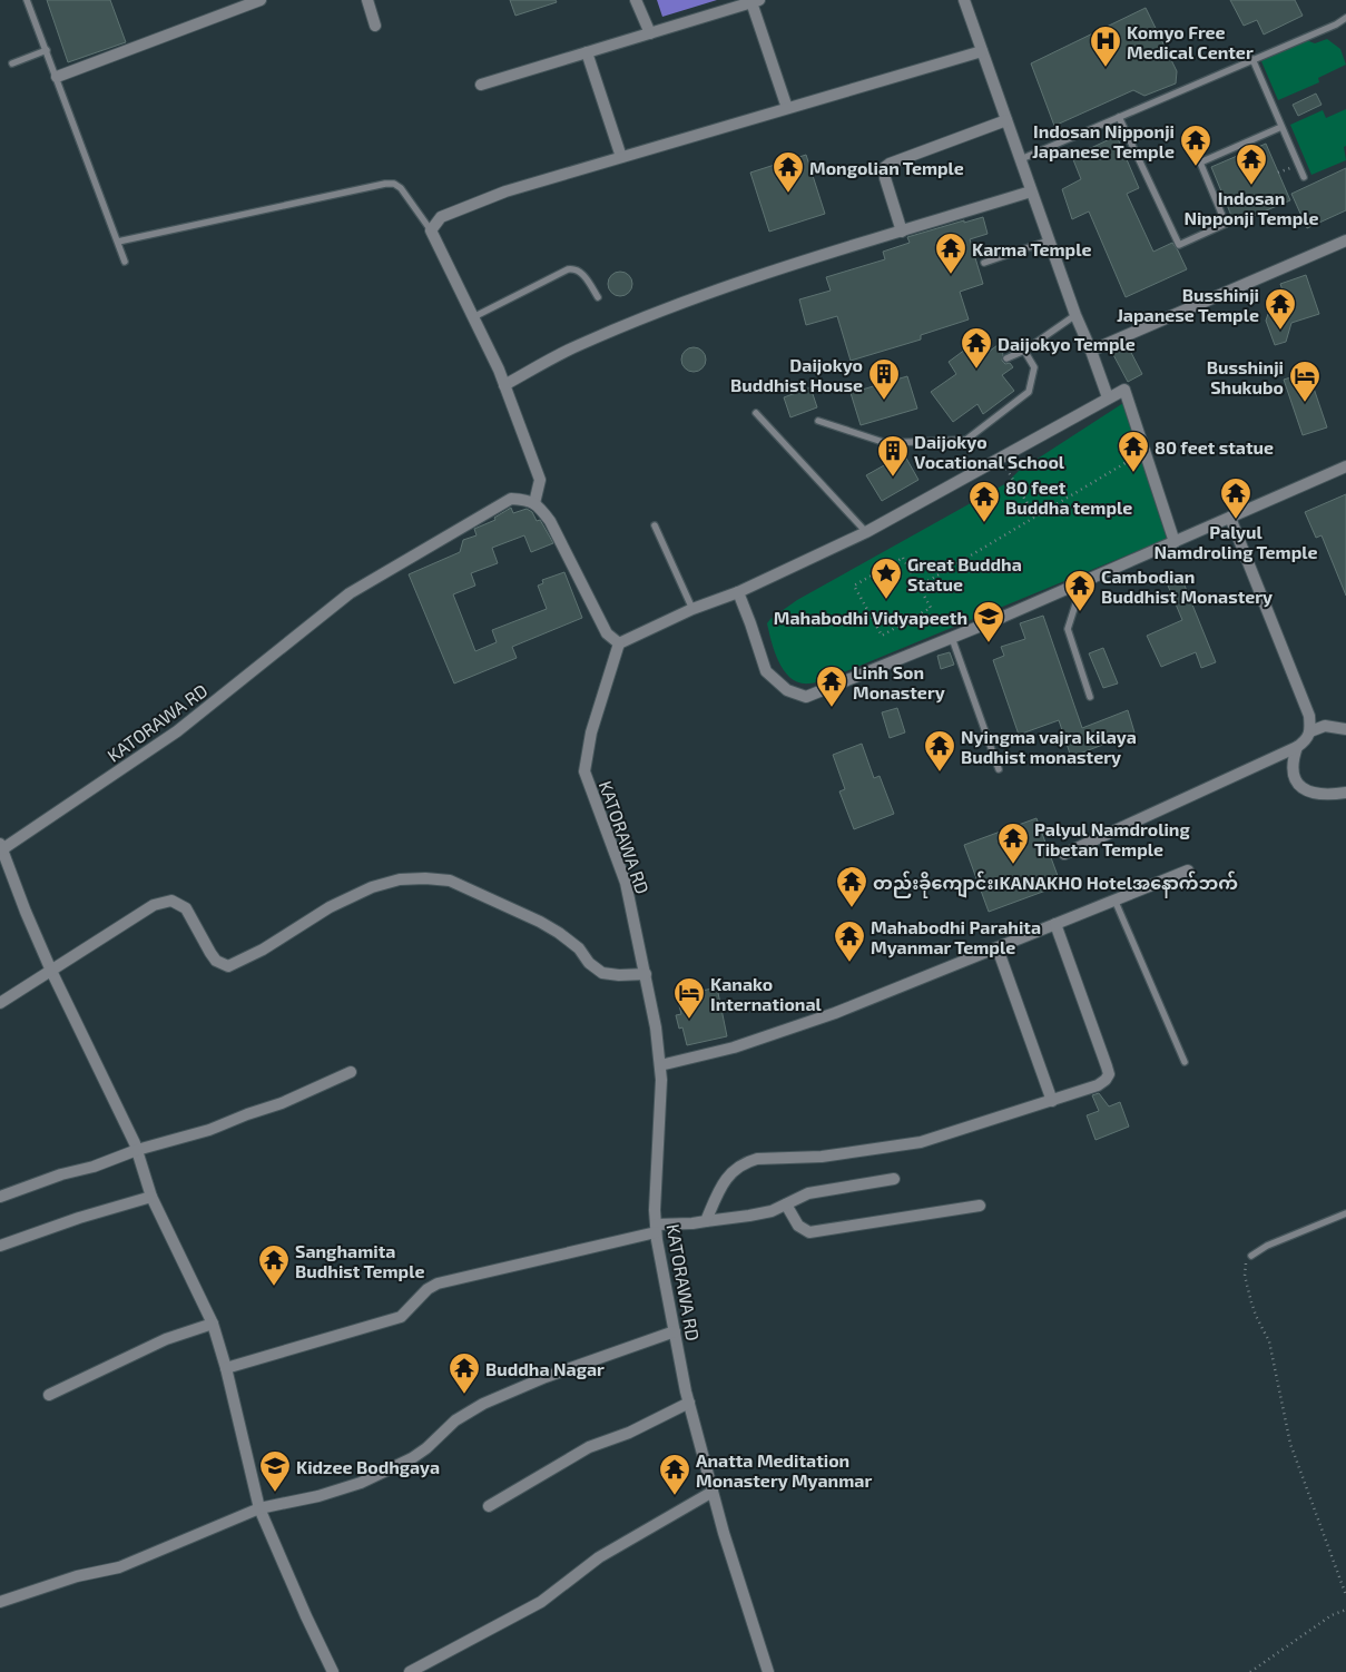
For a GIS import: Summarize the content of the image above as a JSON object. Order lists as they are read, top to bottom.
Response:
{
  "streets": {
    "street": ["KATORAWA RD"]
  },
  "places": {
    "hospital": ["Komyo Free Medical Center"],
    "temple": [
      "Indosan Nipponji Japanese Temple",
      "Indosan Nipponji Temple",
      "Mongolian Temple",
      "Karma Temple",
      "Busshinji Japanese Temple",
      "Daijokyo Temple",
      "80 feet statue",
      "Palyul Namdroling Temple",
      "80 feet Buddha temple",
      "Cambodian Buddhist Monastery",
      "Linh Son Monastery",
      "Nyingma vajra kilaya Budhist monastery",
      "Palyul Namdroling Tibetan Temple",
      "တည်းခိုကျောင်း၊KANAKHO Hotelအနောက်ဘက်",
      "Mahabodhi Parahita Myanmar Temple",
      "Sanghamita Budhist Temple",
      "Buddha Nagar",
      "Anatta Meditation Monastery Myanmar"
    ],
    "building": ["Daijokyo Buddhist House", "Daijokyo Vocational School"],
    "hotel": ["Busshinji Shukubo", "Kanako International"],
    "place": ["Great Buddha Statue"],
    "school or university": ["Mahabodhi Vidyapeeth", "Kidzee Bodhgaya"]
  }
}
